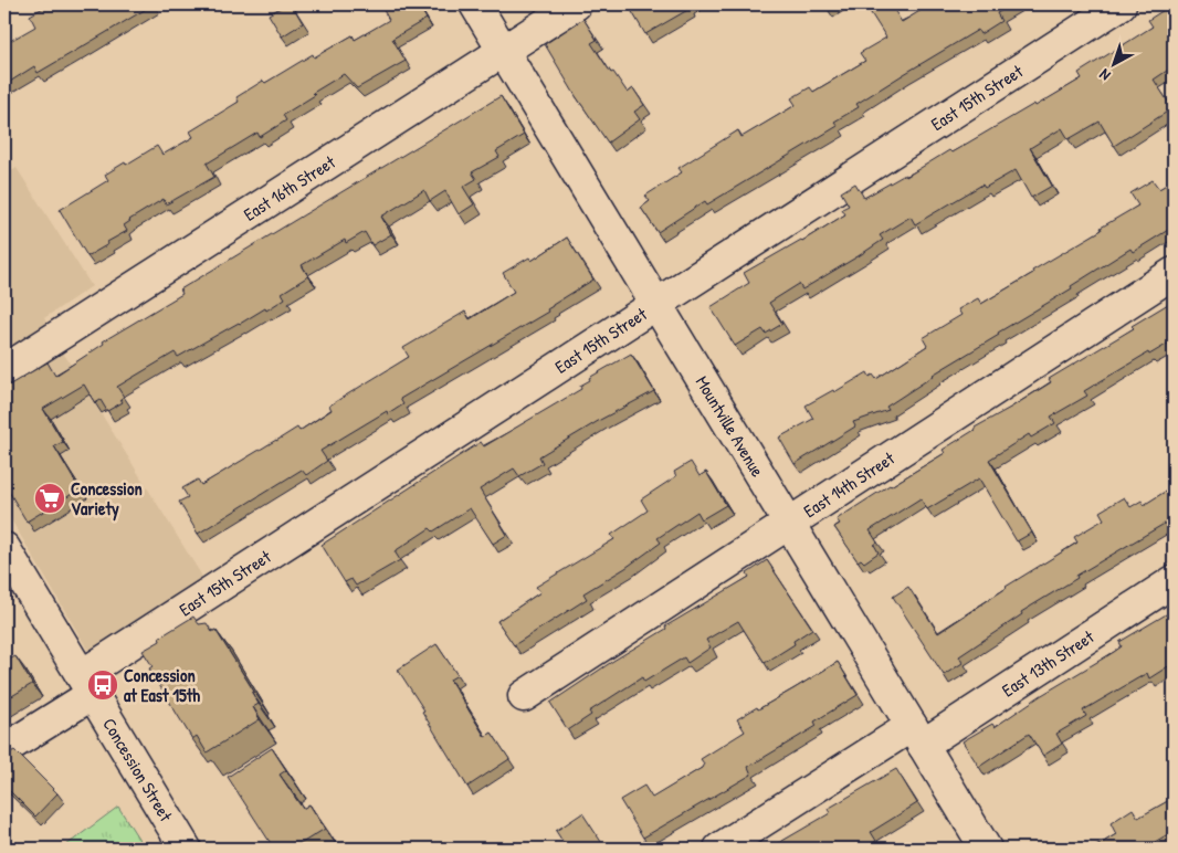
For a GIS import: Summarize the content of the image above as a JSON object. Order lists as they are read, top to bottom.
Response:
{
  "streets": {
    "street": [
      "East 15th Street",
      "East 16th Street",
      "Mountville Avenue",
      "East 14th Street",
      "East 13th Street",
      "Concession Street"
    ]
  },
  "crossings": [
    ["East 15th Street", "Mountville Avenue"],
    ["East 15th Street", "Concession Street"],
    ["East 16th Street", "Mountville Avenue"],
    ["Mountville Avenue", "East 14th Street"],
    ["Mountville Avenue", "East 13th Street"]
  ],
  "places": {
    "supermarket": ["Concession Variety"],
    "bus stop": ["Concession at East 15th"]
  },
  "north": "bottom left"
}
